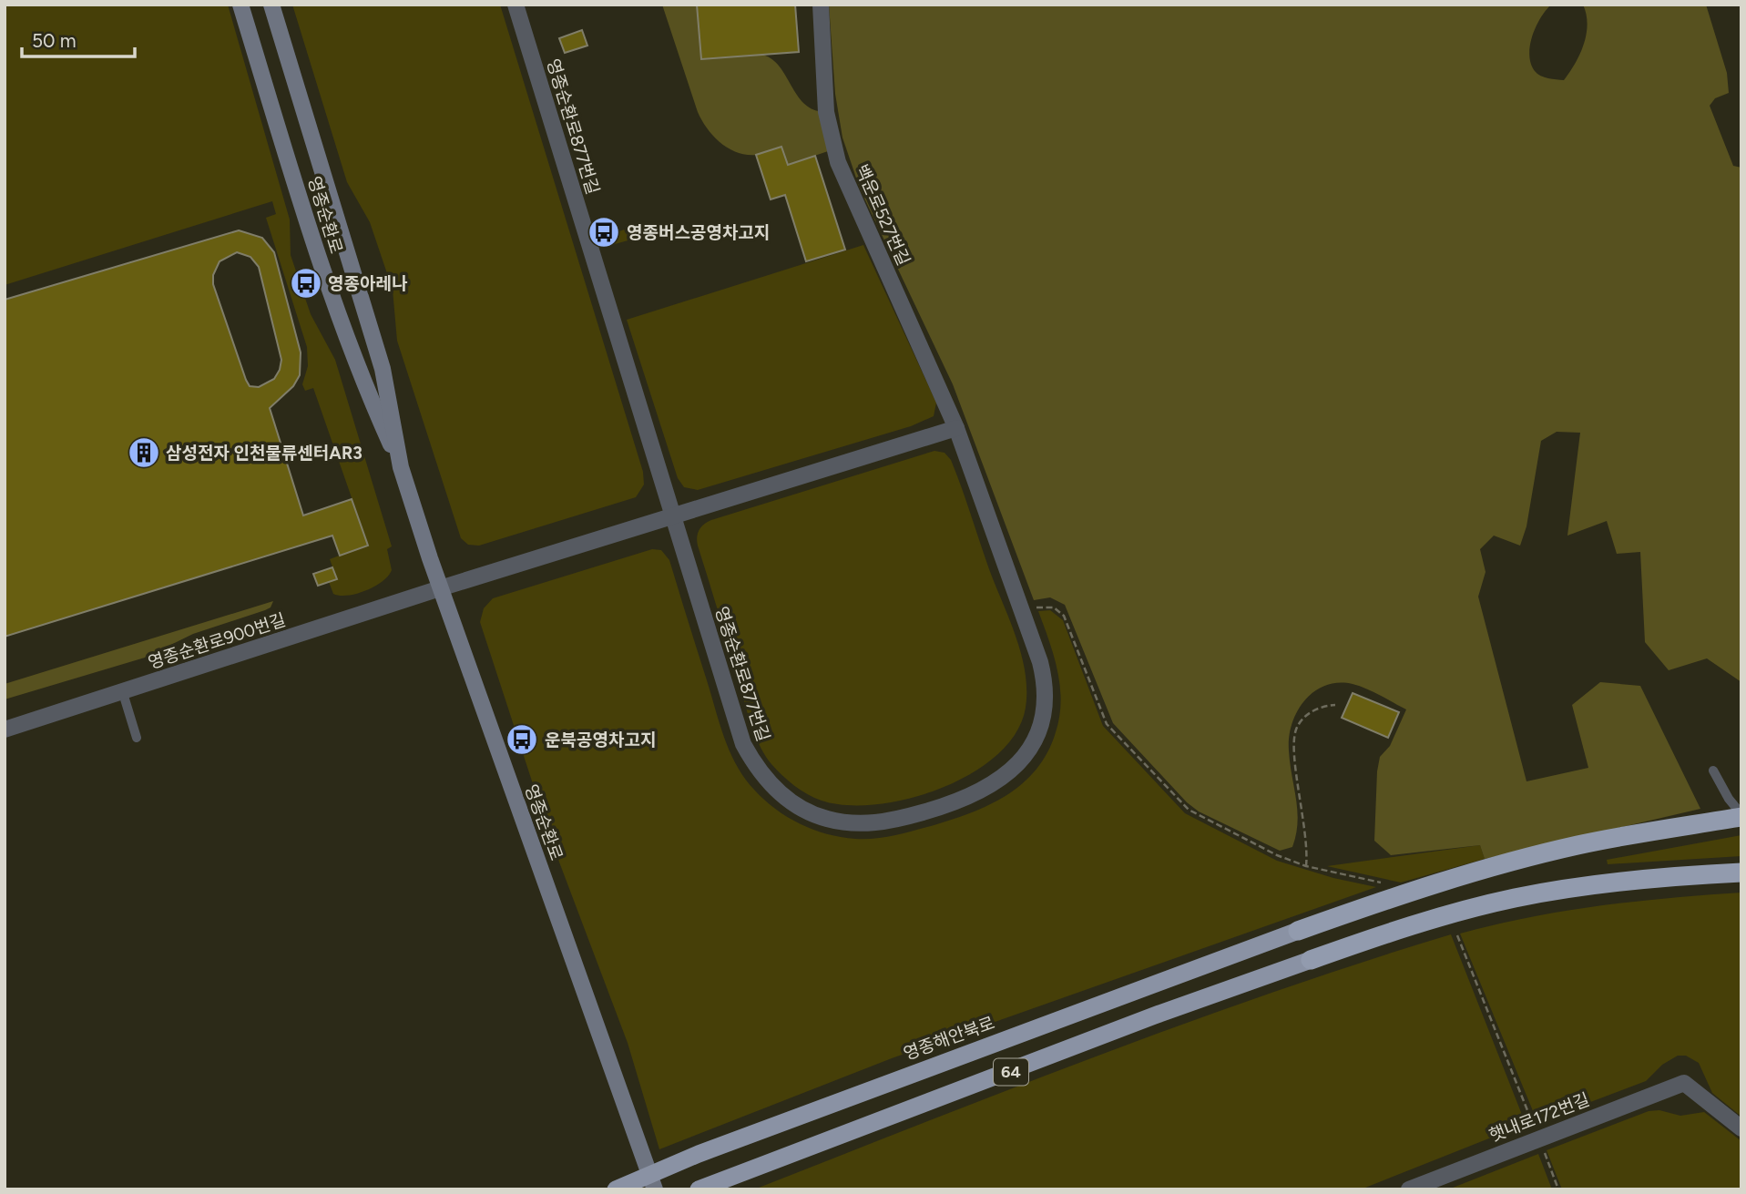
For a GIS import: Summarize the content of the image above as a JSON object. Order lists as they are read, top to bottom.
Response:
{
  "streets": {
    "highway": ["영종해안북로", "64"],
    "main road": ["영종순환로"],
    "street": [
      "영종순환로877번길",
      "백운로527번길",
      "영종순환로900번길",
      "햇내로172번길"
    ]
  },
  "crossings": [
    ["영종순환로877번길", "백운로527번길"],
    ["영종순환로877번길", "영종순환로900번길"],
    ["영종순환로", "영종순환로900번길"],
    ["백운로527번길", "영종순환로900번길"]
  ],
  "places": {
    "bus stop": ["영종버스공영차고지", "영종아레나", "운북공영차고지"],
    "building": ["삼성전자 인천물류센터AR3"]
  },
  "scale_bar": "50 m"
}
